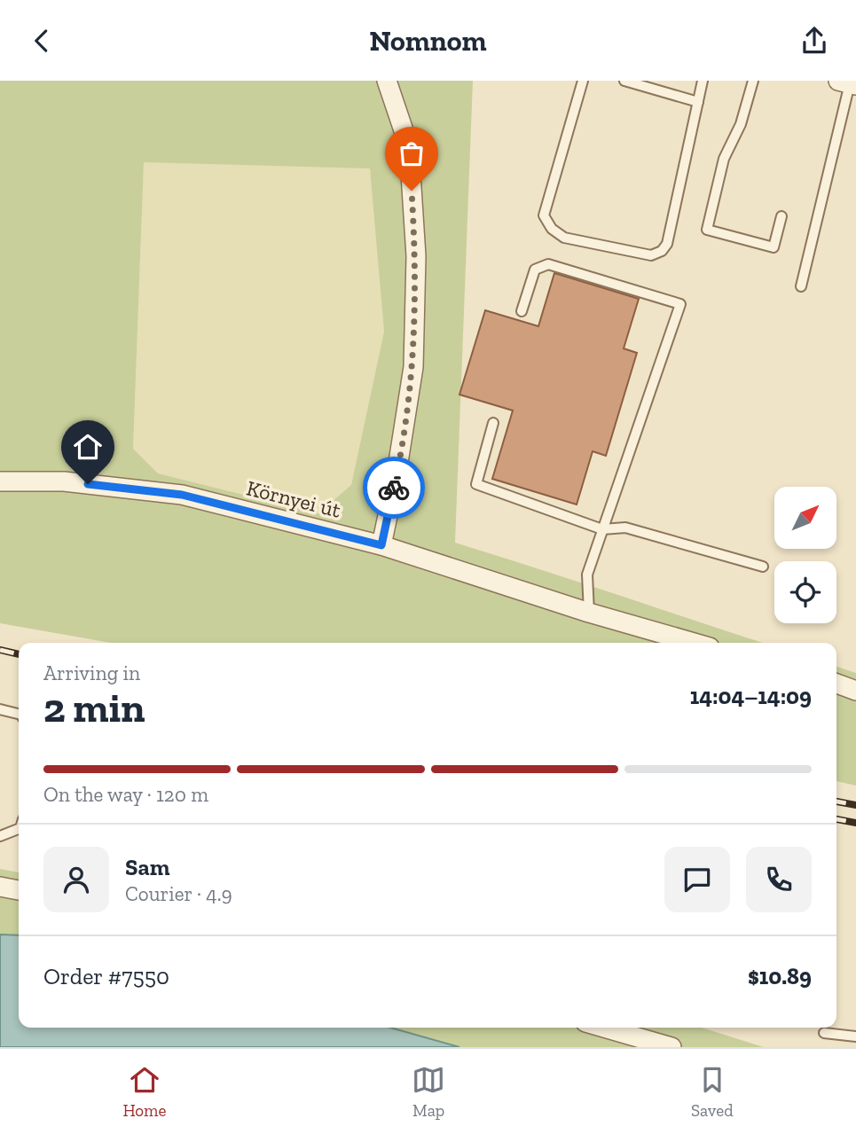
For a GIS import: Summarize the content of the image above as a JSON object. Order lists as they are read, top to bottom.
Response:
{
  "streets": {
    "street": ["Környei út"]
  },
  "north": "top right",
  "page": {
    "header": "Nomnom",
    "heading": ["2 min", "Arriving in", "14:04–14:09"],
    "panel": [
      "Sam",
      "Courier · 4.9",
      "Order #7550",
      "$10.89"
    ],
    "bar": "On the way · 120 m",
    "tabs": ["Home", "Map", "Saved"]
  }
}
